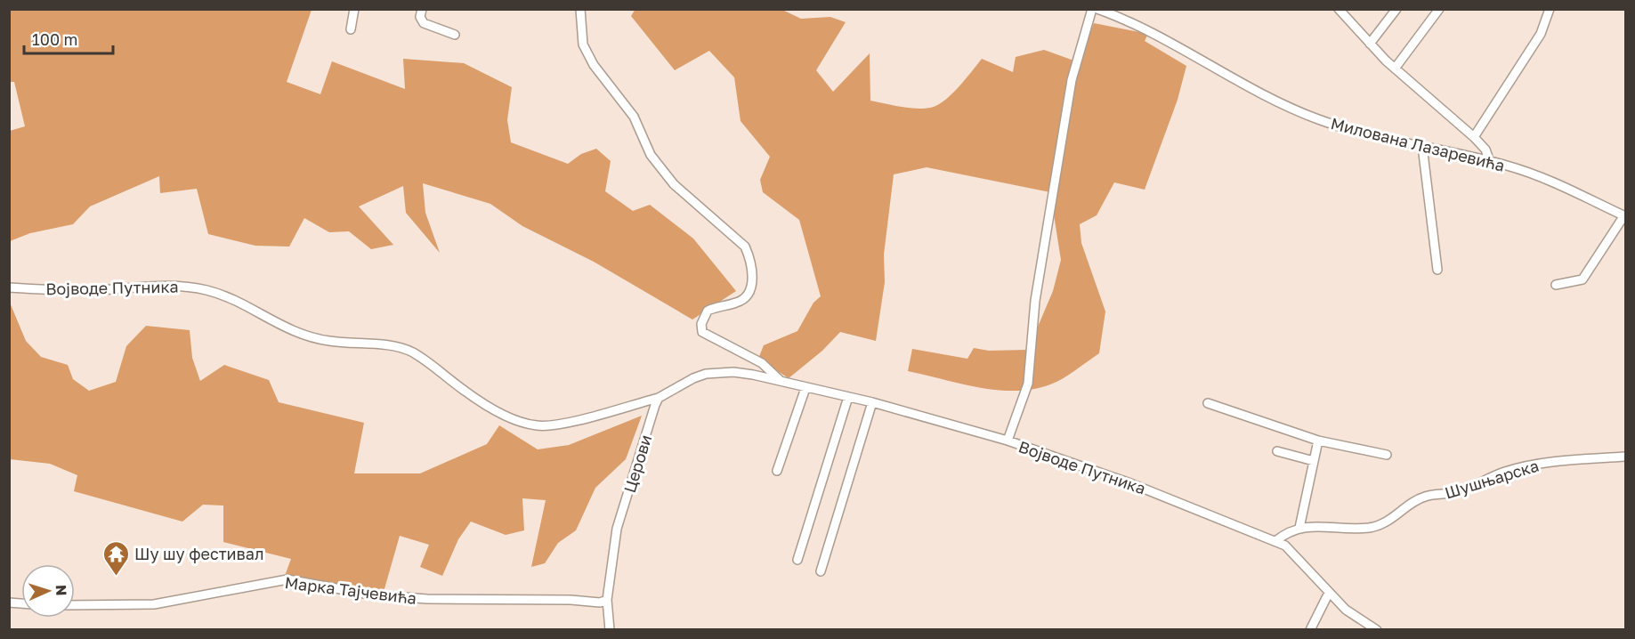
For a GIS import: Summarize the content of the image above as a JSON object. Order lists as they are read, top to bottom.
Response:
{
  "streets": {
    "street": [
      "Милована Лазаревића",
      "Војводе Путника",
      "Церови",
      "Шушњарска",
      "Марка Тајчевића"
    ]
  },
  "crossings": [
    ["Војводе Путника", "Церови"],
    ["Војводе Путника", "Шушњарска"],
    ["Церови", "Марка Тајчевића"]
  ],
  "places": {
    "temple": ["Шу шу фестивал"]
  },
  "scale_bar": "100 m",
  "north": "right"
}
